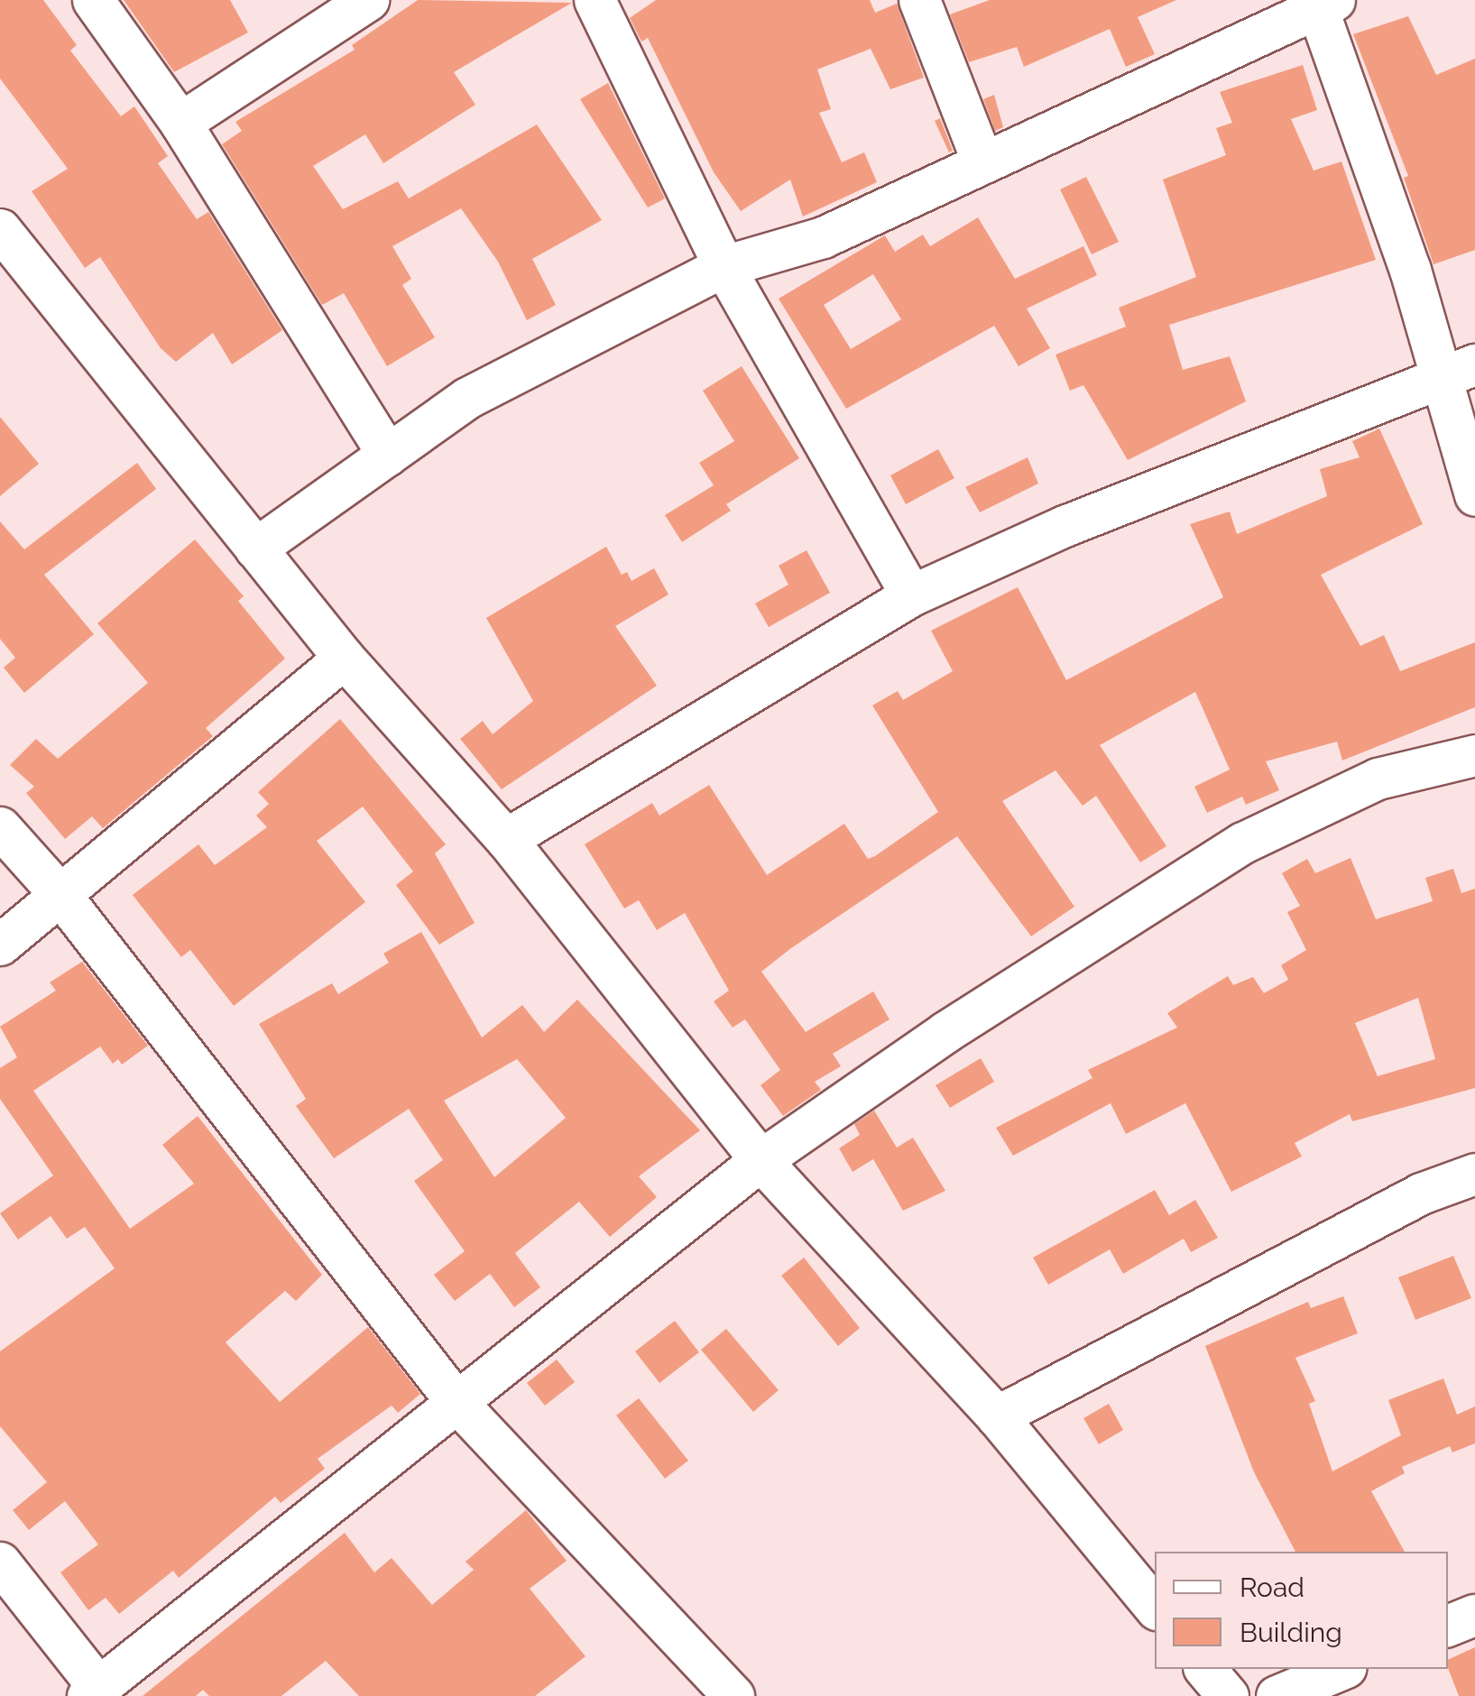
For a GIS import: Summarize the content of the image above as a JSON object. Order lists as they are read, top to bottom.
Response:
{
  "legend": ["Road", "Building"]
}
